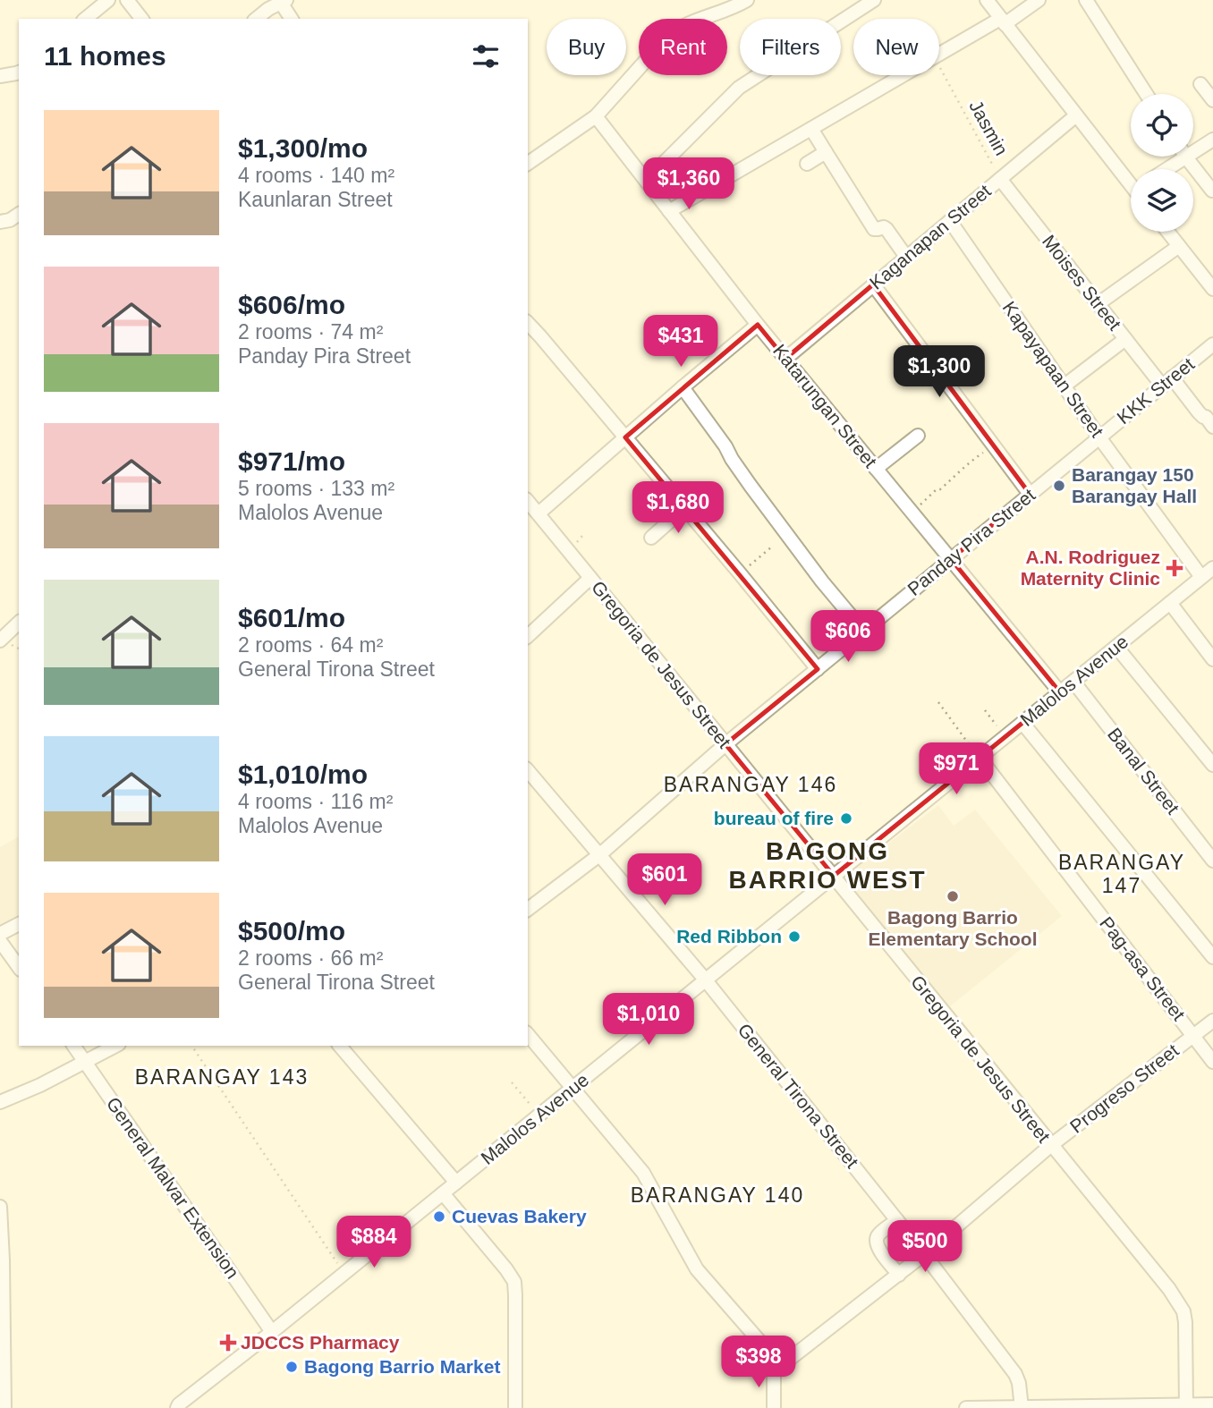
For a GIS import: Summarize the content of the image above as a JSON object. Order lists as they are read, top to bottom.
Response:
{
  "streets": {
    "street": [
      "Kaganapan Street",
      "Moises Street",
      "Kapayapaan Street",
      "KKK Street",
      "Katarungan Street",
      "Panday Pira Street",
      "Gregoria de Jesus Street",
      "Malolos Avenue",
      "Banal Street",
      "Pag-asa Street",
      "Progreso Street",
      "General Tirona Street",
      "General Malvar Extension"
    ],
    "path": ["Jasmin"]
  },
  "crossings": [
    ["Jasmin", "Kaganapan Street"],
    ["Jasmin", "Moises Street"],
    ["Kaganapan Street", "Moises Street"],
    ["Kaganapan Street", "Kapayapaan Street"],
    ["Kaganapan Street", "Katarungan Street"],
    ["Moises Street", "KKK Street"],
    ["Kapayapaan Street", "KKK Street"],
    ["Kapayapaan Street", "Panday Pira Street"],
    ["Kapayapaan Street", "Malolos Avenue"],
    ["KKK Street", "Panday Pira Street"],
    ["Katarungan Street", "Panday Pira Street"],
    ["Katarungan Street", "Malolos Avenue"],
    ["Panday Pira Street", "Gregoria de Jesus Street"],
    ["Panday Pira Street", "General Tirona Street"],
    ["Gregoria de Jesus Street", "Malolos Avenue"],
    ["Gregoria de Jesus Street", "Progreso Street"],
    ["Malolos Avenue", "Banal Street"],
    ["Malolos Avenue", "Pag-asa Street"],
    ["Malolos Avenue", "General Tirona Street"],
    ["Malolos Avenue", "General Malvar Extension"],
    ["Pag-asa Street", "Progreso Street"],
    ["Progreso Street", "General Tirona Street"]
  ],
  "districts": [
    "BARANGAY 146",
    "BAGONG BARRIO WEST",
    "BARANGAY 147",
    "BARANGAY 143",
    "BARANGAY 140"
  ],
  "places": {
    "other": [
      "Barangay 150 Barangay Hall",
      "bureau of fire",
      "Bagong Barrio Elementary School",
      "Red Ribbon",
      "Cuevas Bakery",
      "Bagong Barrio Market"
    ],
    "health": ["A.N. Rodriguez Maternity Clinic", "JDCCS Pharmacy"]
  },
  "page": {
    "chip": [
      "Buy",
      "Rent",
      "Filters",
      "New"
    ],
    "heading": "11 homes",
    "list": [
      {
        "name": "$1,300/mo",
        "note": "4 rooms · 140 m² · Kaunlaran Street"
      },
      {
        "name": "$606/mo",
        "note": "2 rooms · 74 m² · Panday Pira Street"
      },
      {
        "name": "$971/mo",
        "note": "5 rooms · 133 m² · Malolos Avenue"
      },
      {
        "name": "$601/mo",
        "note": "2 rooms · 64 m² · General Tirona Street"
      },
      {
        "name": "$1,010/mo",
        "note": "4 rooms · 116 m² · Malolos Avenue"
      },
      {
        "name": "$500/mo",
        "note": "2 rooms · 66 m² · General Tirona Street"
      }
    ],
    "price": [
      "$1,360",
      "$431",
      "$1,300",
      "$1,680",
      "$606",
      "$971",
      "$601",
      "$1,010",
      "$884",
      "$500",
      "$398"
    ]
  }
}
